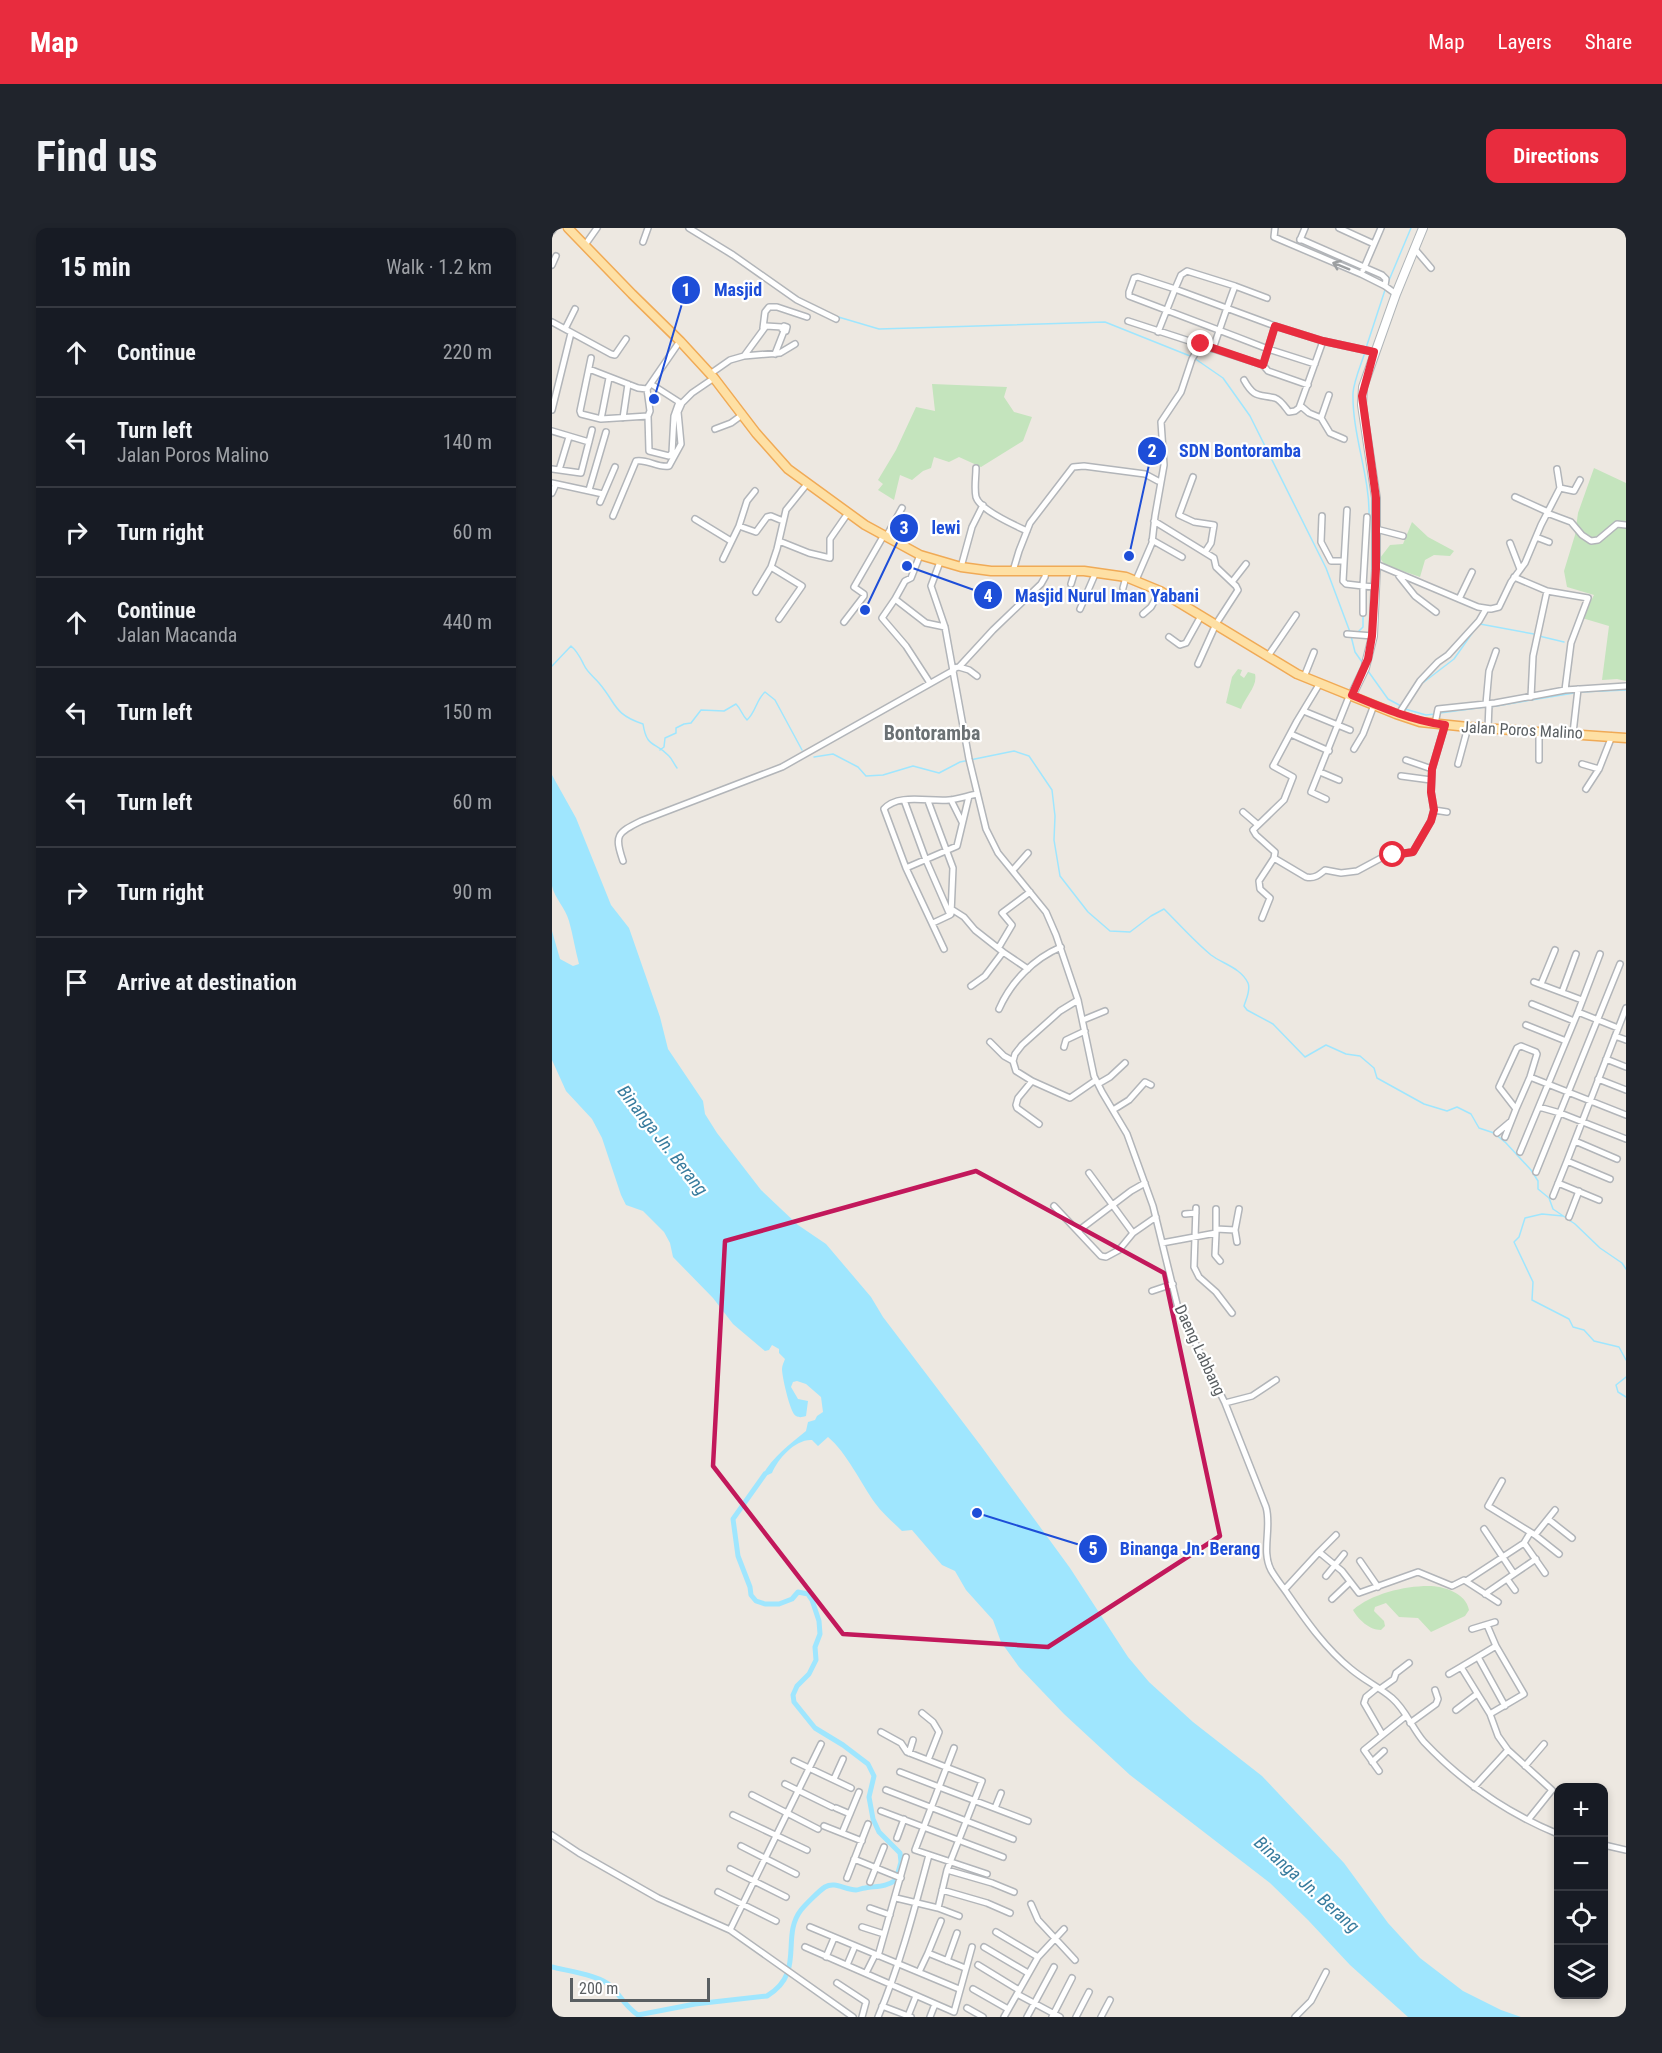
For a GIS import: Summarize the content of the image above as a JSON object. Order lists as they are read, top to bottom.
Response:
{
  "streets": {
    "main road": ["Jalan Poros Malino"],
    "street": ["Daeng Labbang"]
  },
  "crossings": [
    ["Jalan Poros Malino", "Daeng Labbang"]
  ],
  "districts": ["Bontoramba"],
  "water": ["Binanga Jn. Berang"],
  "places": [
    "Masjid",
    "SDN Bontoramba",
    "Masjid Nurul Iman Yabani",
    "lewi",
    "Binanga Jn. Berang"
  ],
  "scale_bar": "200 m",
  "page": {
    "header": "Map",
    "nav": ["Map", "Layers", "Share"],
    "buttons": "Directions",
    "title": "Find us",
    "heading": ["15 min", "Walk · 1.2 km"],
    "list": [
      ["Continue", "220 m"],
      ["Turn left", "Jalan Poros Malino", "140 m"],
      ["Turn right", "60 m"],
      ["Continue", "Jalan Macanda", "440 m"],
      ["Turn left", "150 m"],
      ["Turn left", "60 m"],
      ["Turn right", "90 m"],
      "Arrive at destination"
    ],
    "map_buttons": ["+", "−"],
    "scale": "200 m"
  }
}
